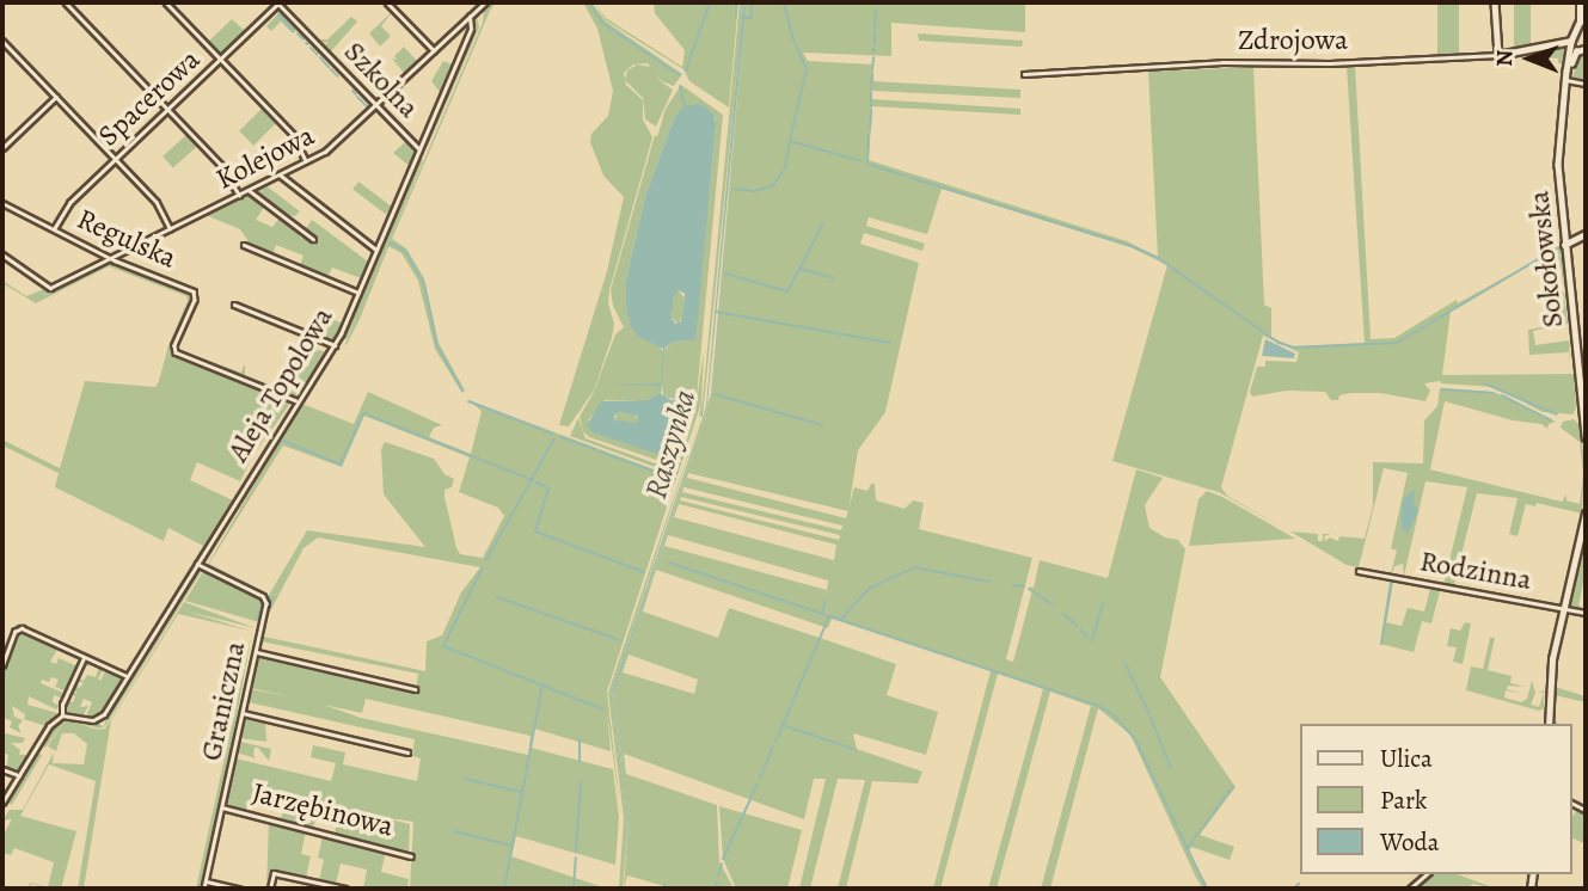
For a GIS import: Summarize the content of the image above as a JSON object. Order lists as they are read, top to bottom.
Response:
{
  "streets": {
    "street": [
      "Zdrojowa",
      "Szkolna",
      "Spacerowa",
      "Kolejowa",
      "Regulska",
      "Sokołowska",
      "Aleja Topolowa",
      "Rodzinna",
      "Graniczna",
      "Jarzębinowa"
    ]
  },
  "crossings": [
    ["Zdrojowa", "Sokołowska"],
    ["Szkolna", "Spacerowa"],
    ["Szkolna", "Kolejowa"],
    ["Szkolna", "Aleja Topolowa"],
    ["Spacerowa", "Regulska"],
    ["Kolejowa", "Regulska"],
    ["Kolejowa", "Aleja Topolowa"],
    ["Regulska", "Aleja Topolowa"],
    ["Aleja Topolowa", "Graniczna"],
    ["Graniczna", "Jarzębinowa"]
  ],
  "water": ["Raszynka"],
  "legend": ["Ulica", "Park", "Woda"],
  "north": "left"
}
